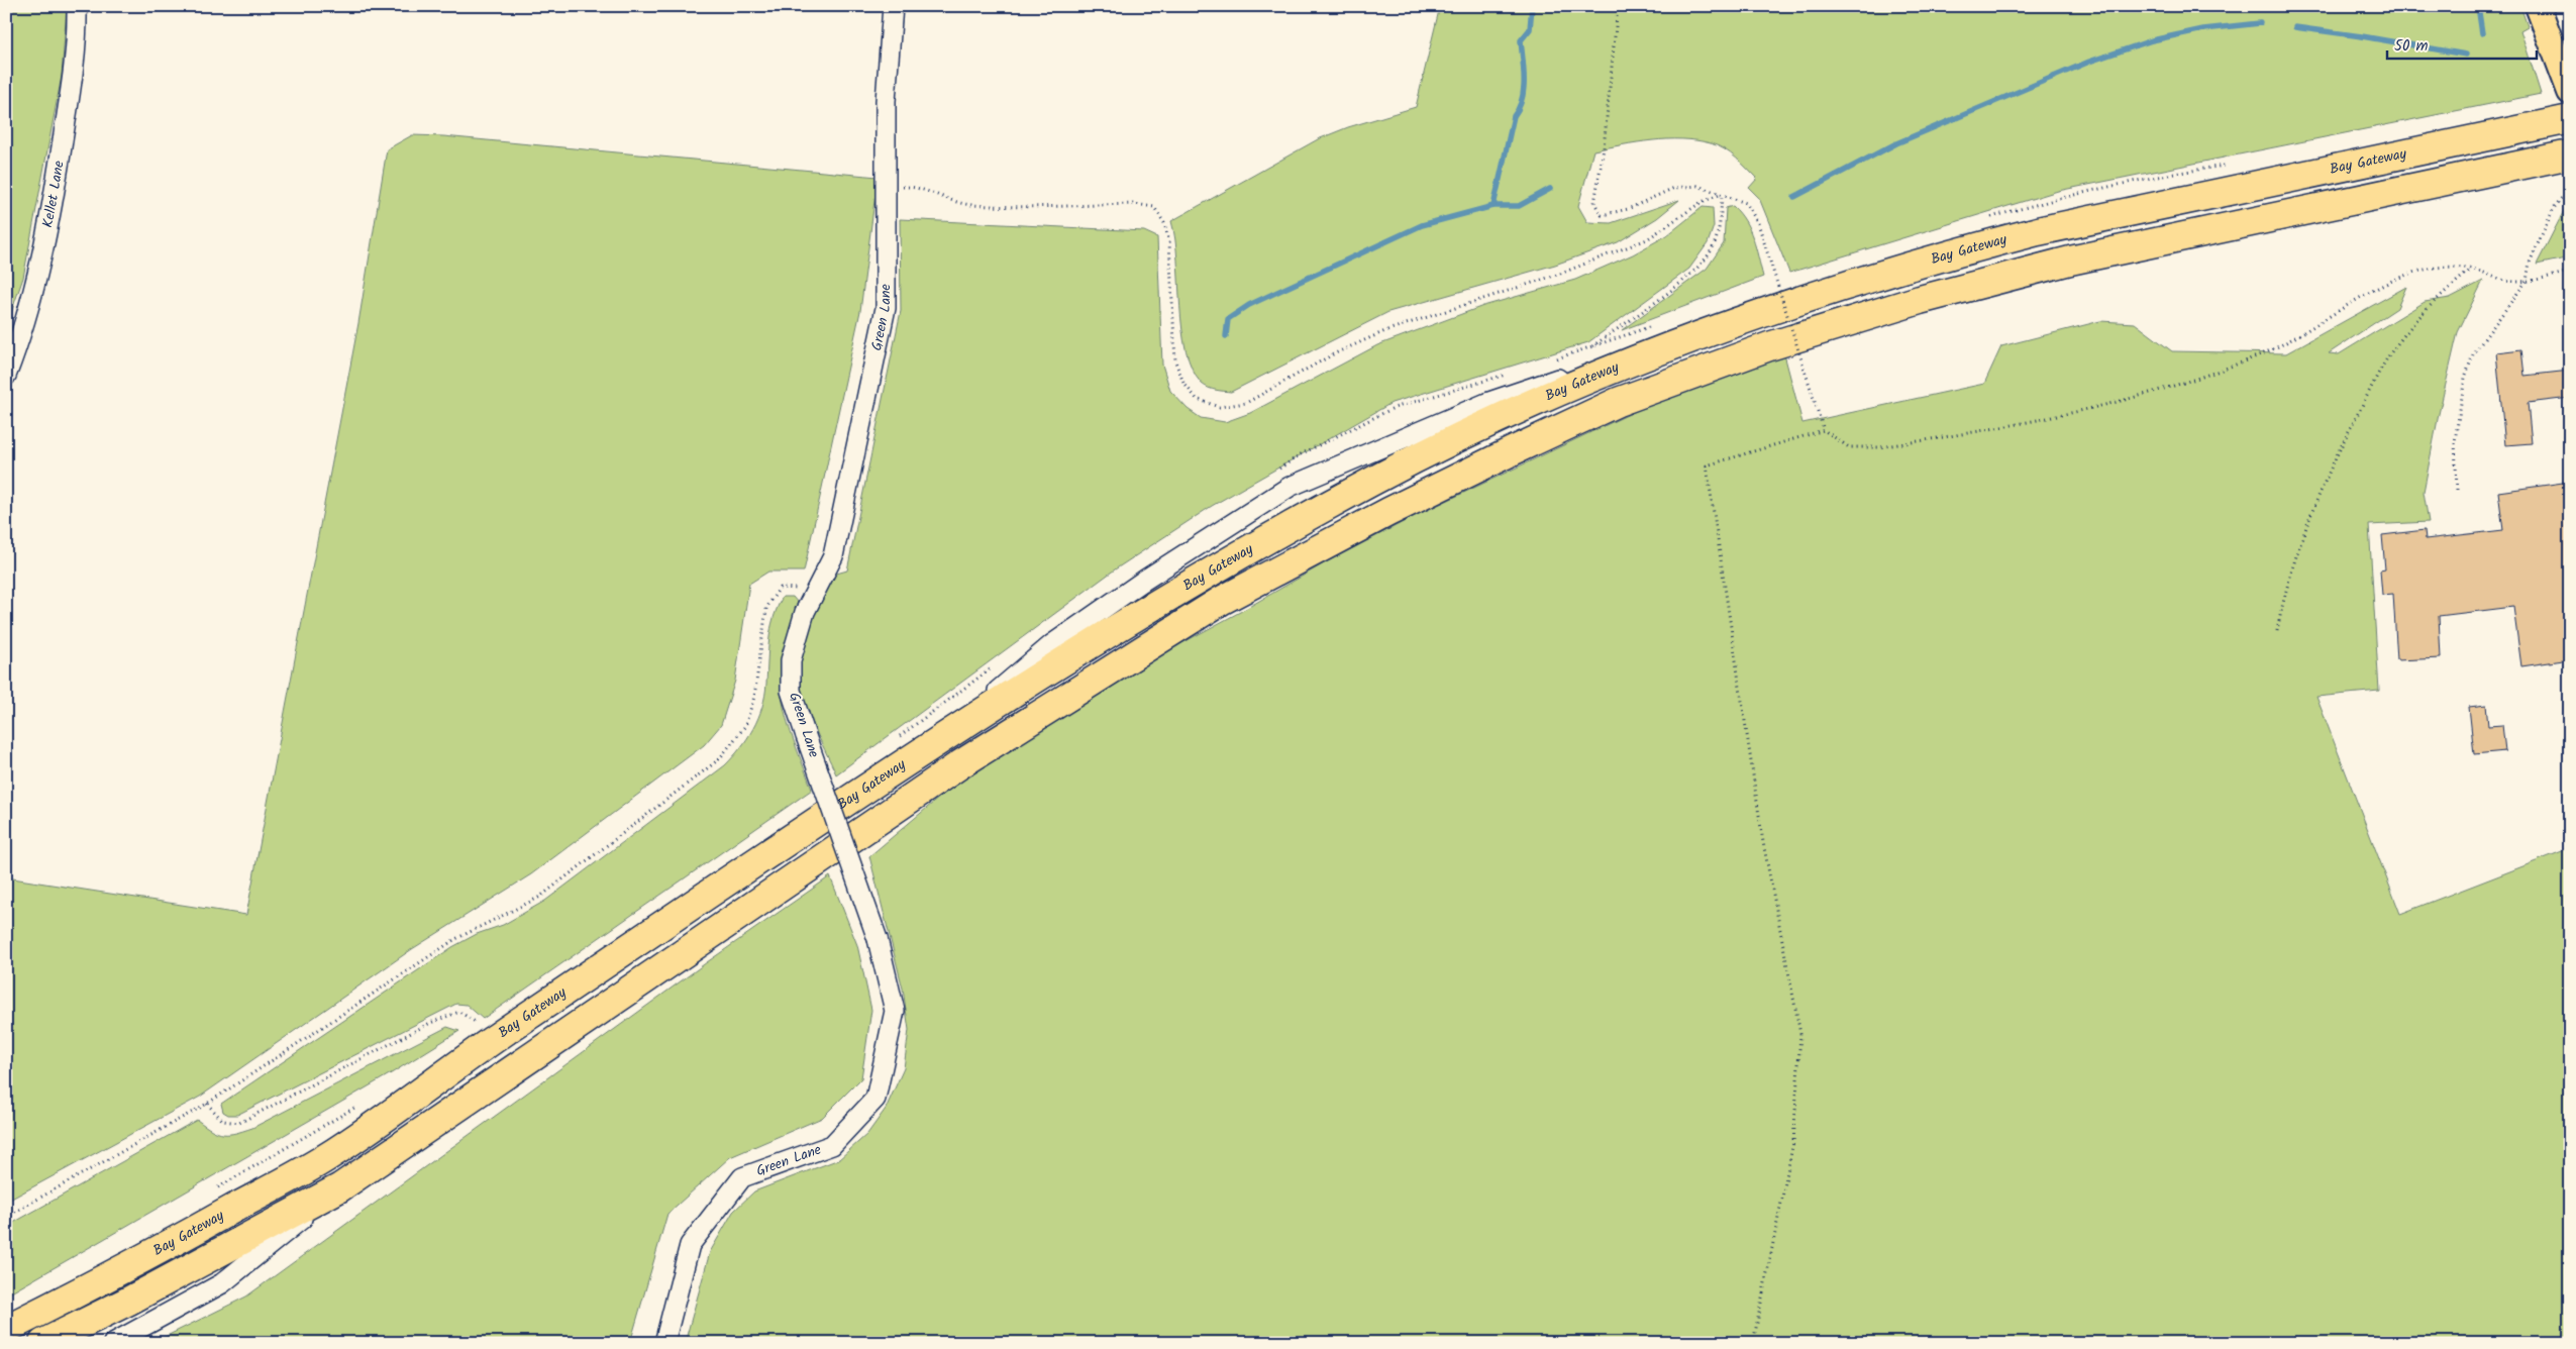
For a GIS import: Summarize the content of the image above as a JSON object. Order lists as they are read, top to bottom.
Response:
{
  "streets": {
    "highway": ["Bay Gateway"],
    "street": ["Kellet Lane", "Green Lane"]
  },
  "scale_bar": "50 m"
}
